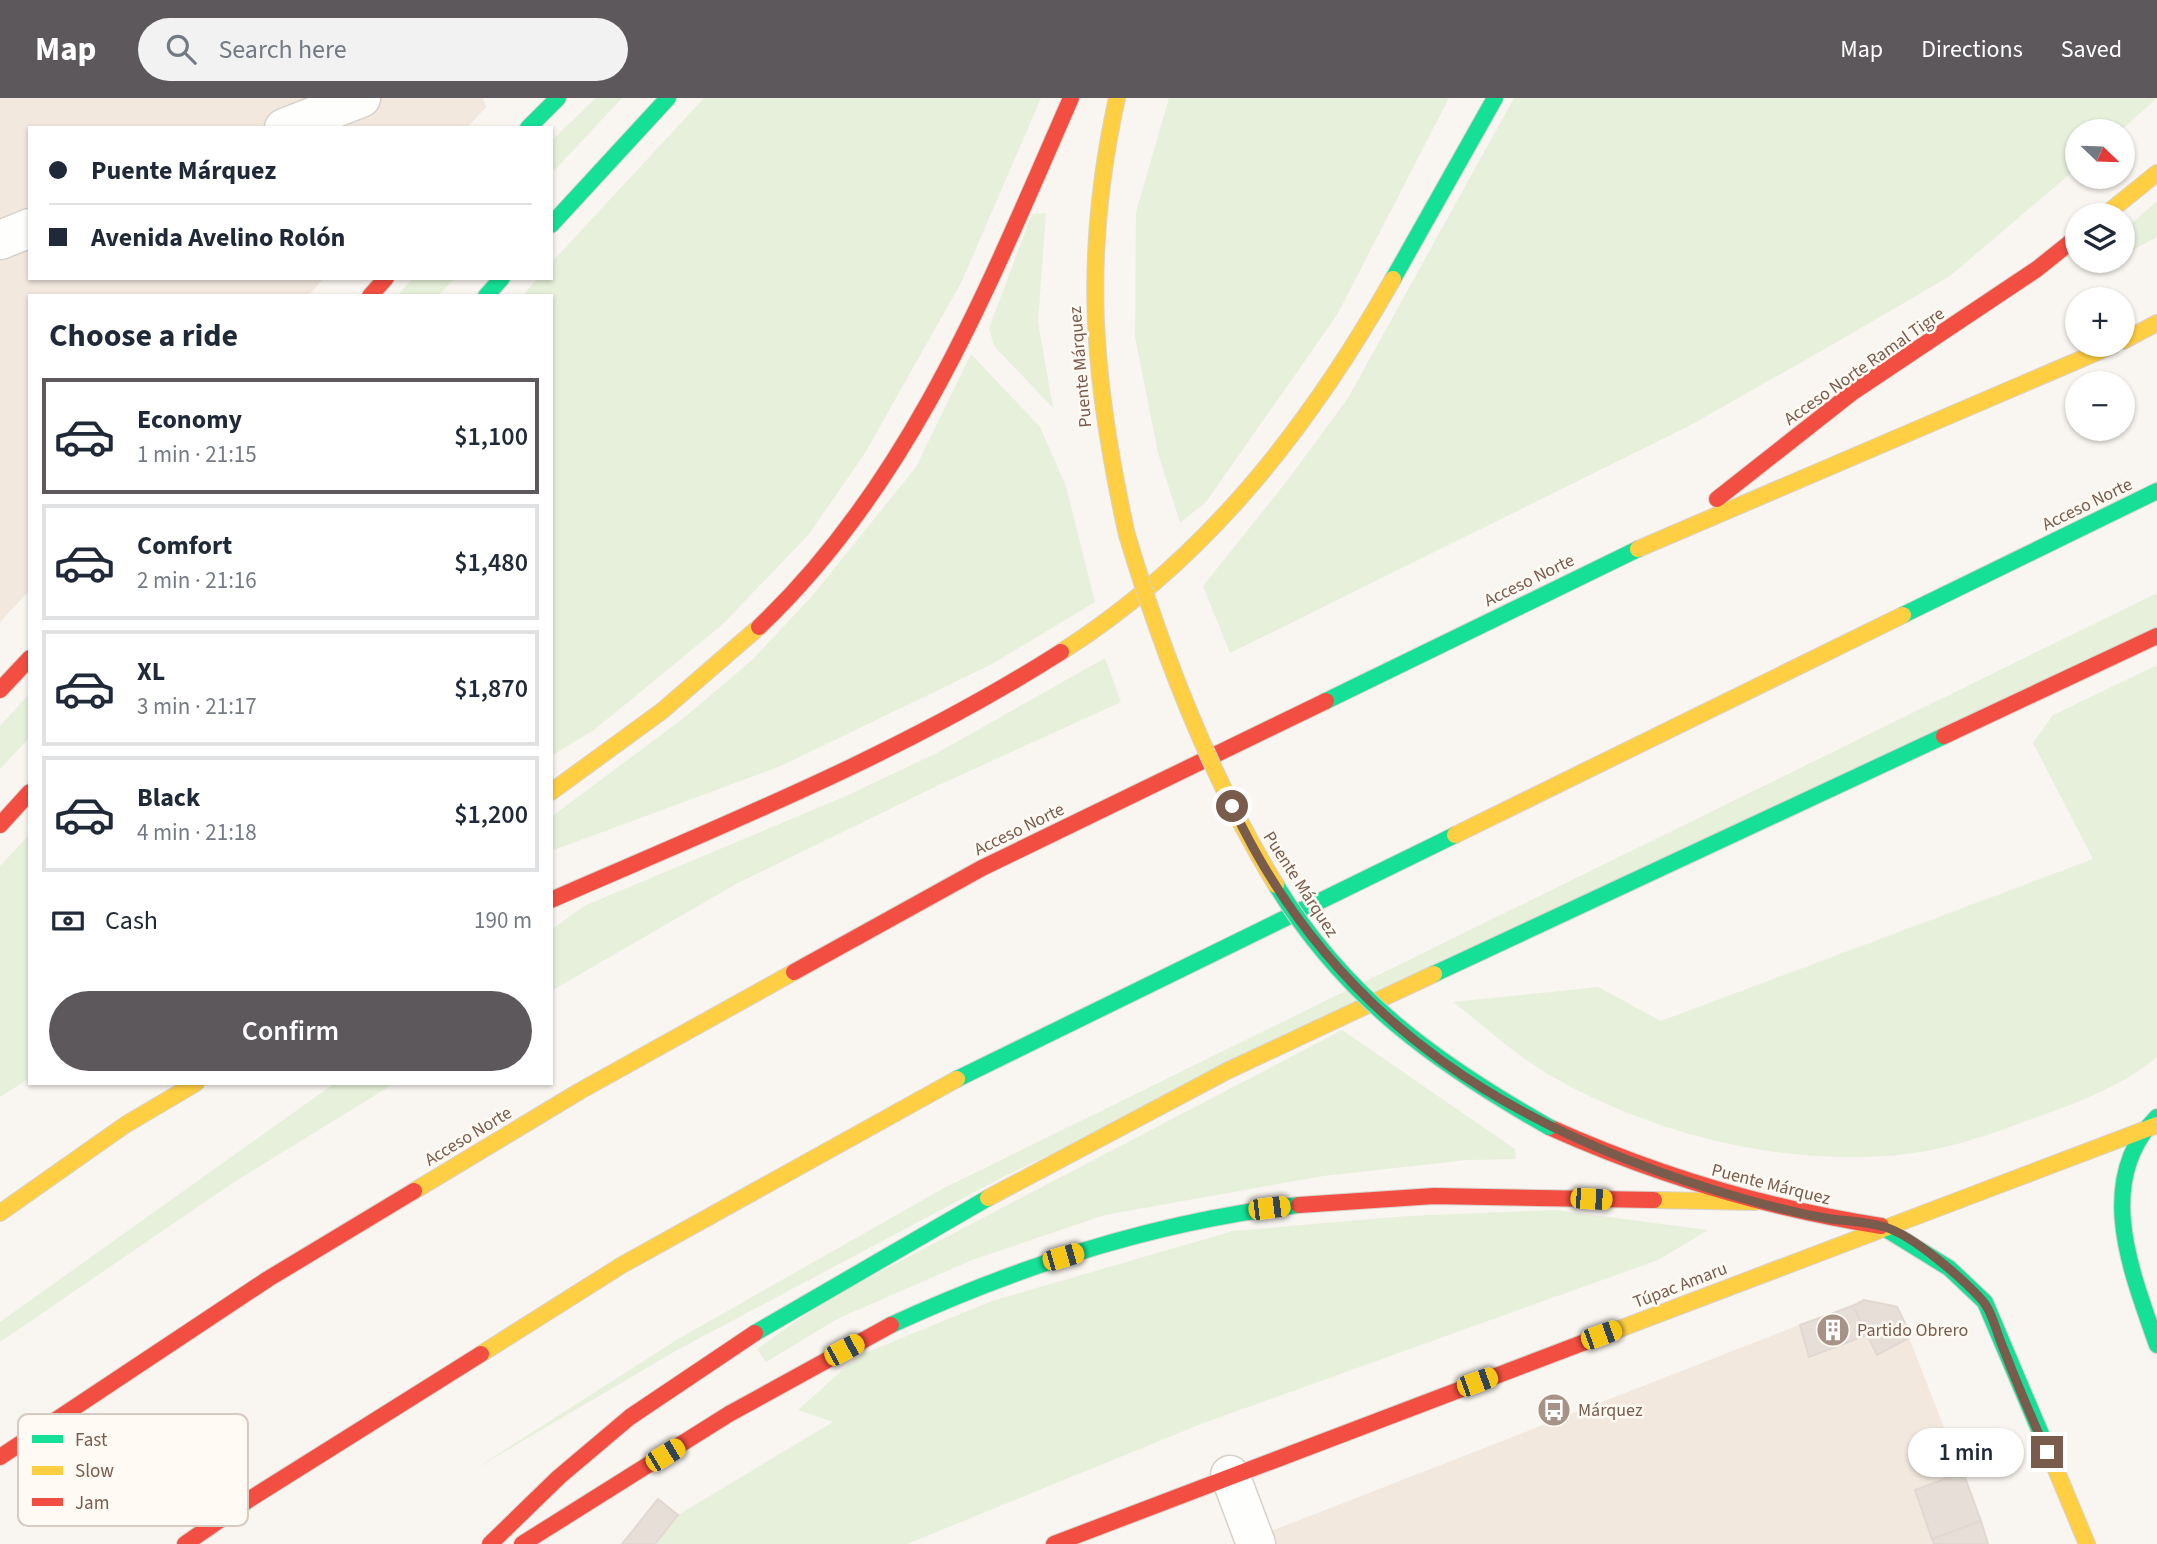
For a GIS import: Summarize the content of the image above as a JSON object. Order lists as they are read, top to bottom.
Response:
{
  "streets": {
    "main road": [
      "Acceso Norte Ramal Tigre",
      "Puente Márquez",
      "Acceso Norte",
      "Túpac Amaru"
    ]
  },
  "crossings": [
    ["Acceso Norte Ramal Tigre", "Acceso Norte"],
    ["Puente Márquez", "Túpac Amaru"]
  ],
  "places": {
    "building": ["Partido Obrero"],
    "bus stop": ["Márquez"]
  },
  "legend": ["Fast", "Slow", "Jam"],
  "north": "bottom right",
  "page": {
    "header": "Map",
    "search": "Search here",
    "nav": ["Map", "Directions", "Saved"],
    "map_buttons": ["+", "−"],
    "banner": ["Puente Márquez", "Avenida Avelino Rolón"],
    "heading": "Choose a ride",
    "list": [
      {
        "name": "Economy",
        "note": "1 min · 21:15",
        "value": "$1,100"
      },
      {
        "name": "Comfort",
        "note": "2 min · 21:16",
        "value": "$1,480"
      },
      {
        "name": "XL",
        "note": "3 min · 21:17",
        "value": "$1,870"
      },
      {
        "name": "Black",
        "note": "4 min · 21:18",
        "value": "$1,200"
      }
    ],
    "pay": ["Cash", "190 m"],
    "buttons": "Confirm",
    "bubble": "1 min"
  }
}
